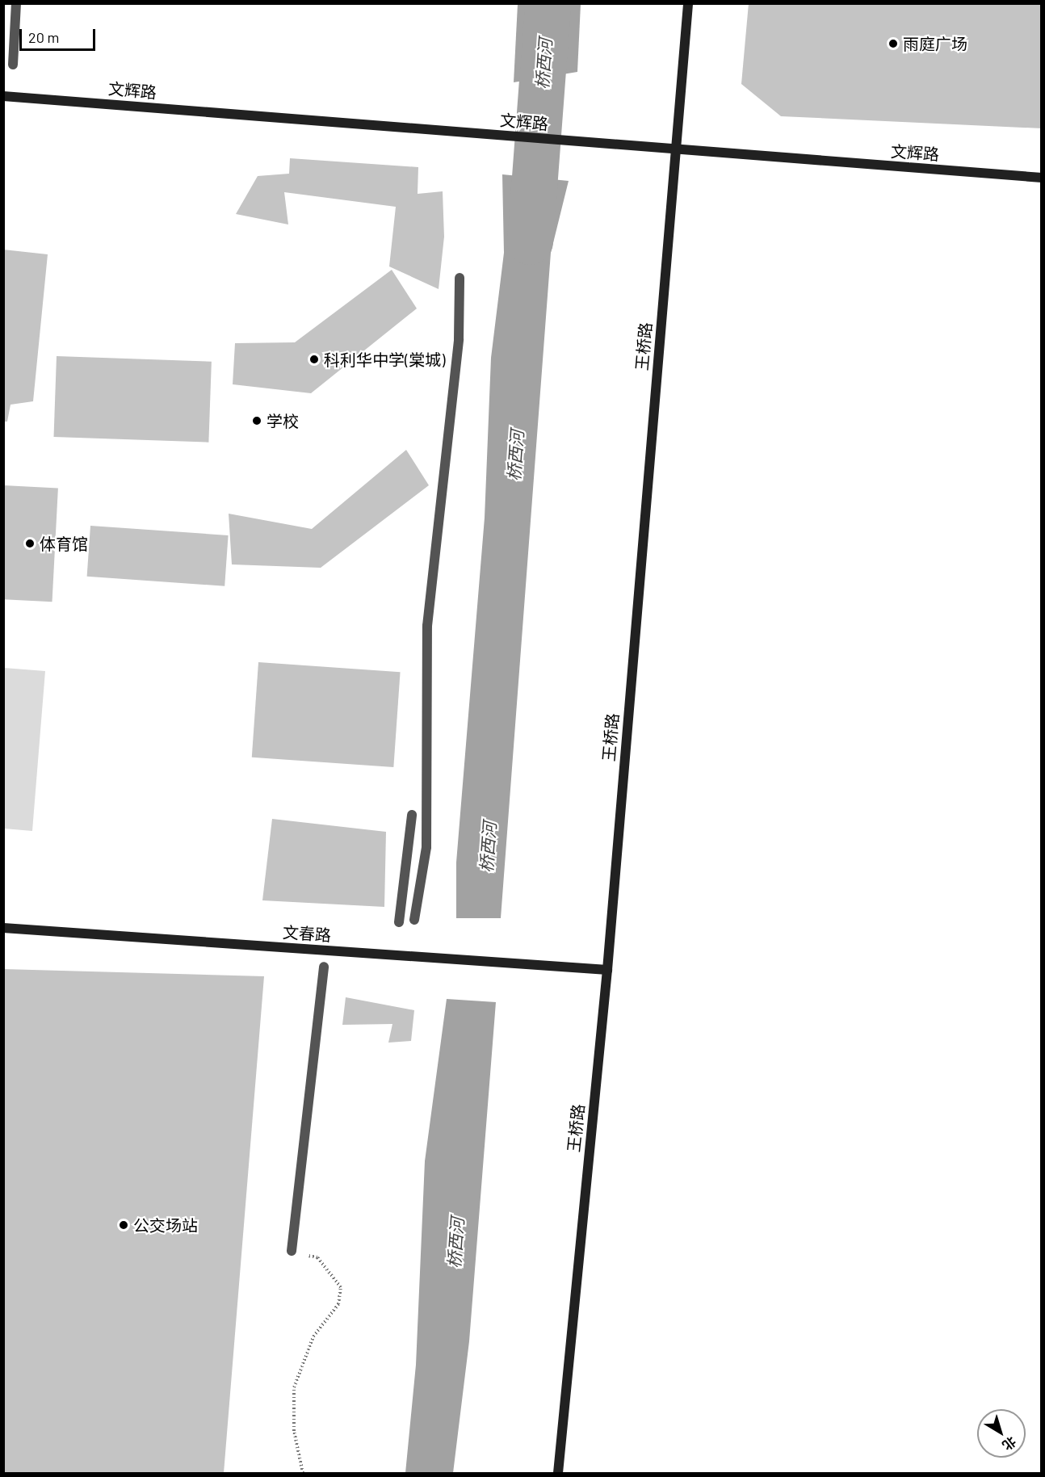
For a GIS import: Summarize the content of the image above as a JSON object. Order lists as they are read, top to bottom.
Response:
{
  "streets": {
    "street": ["文辉路", "王桥路", "文春路"]
  },
  "crossings": [
    ["文辉路", "王桥路"],
    ["王桥路", "文春路"]
  ],
  "water": ["桥西河"],
  "places": [
    "雨庭广场",
    "科利华中学(棠城)",
    "学校",
    "体育馆",
    "公交场站"
  ],
  "scale_bar": "20 m",
  "north": "bottom right"
}
